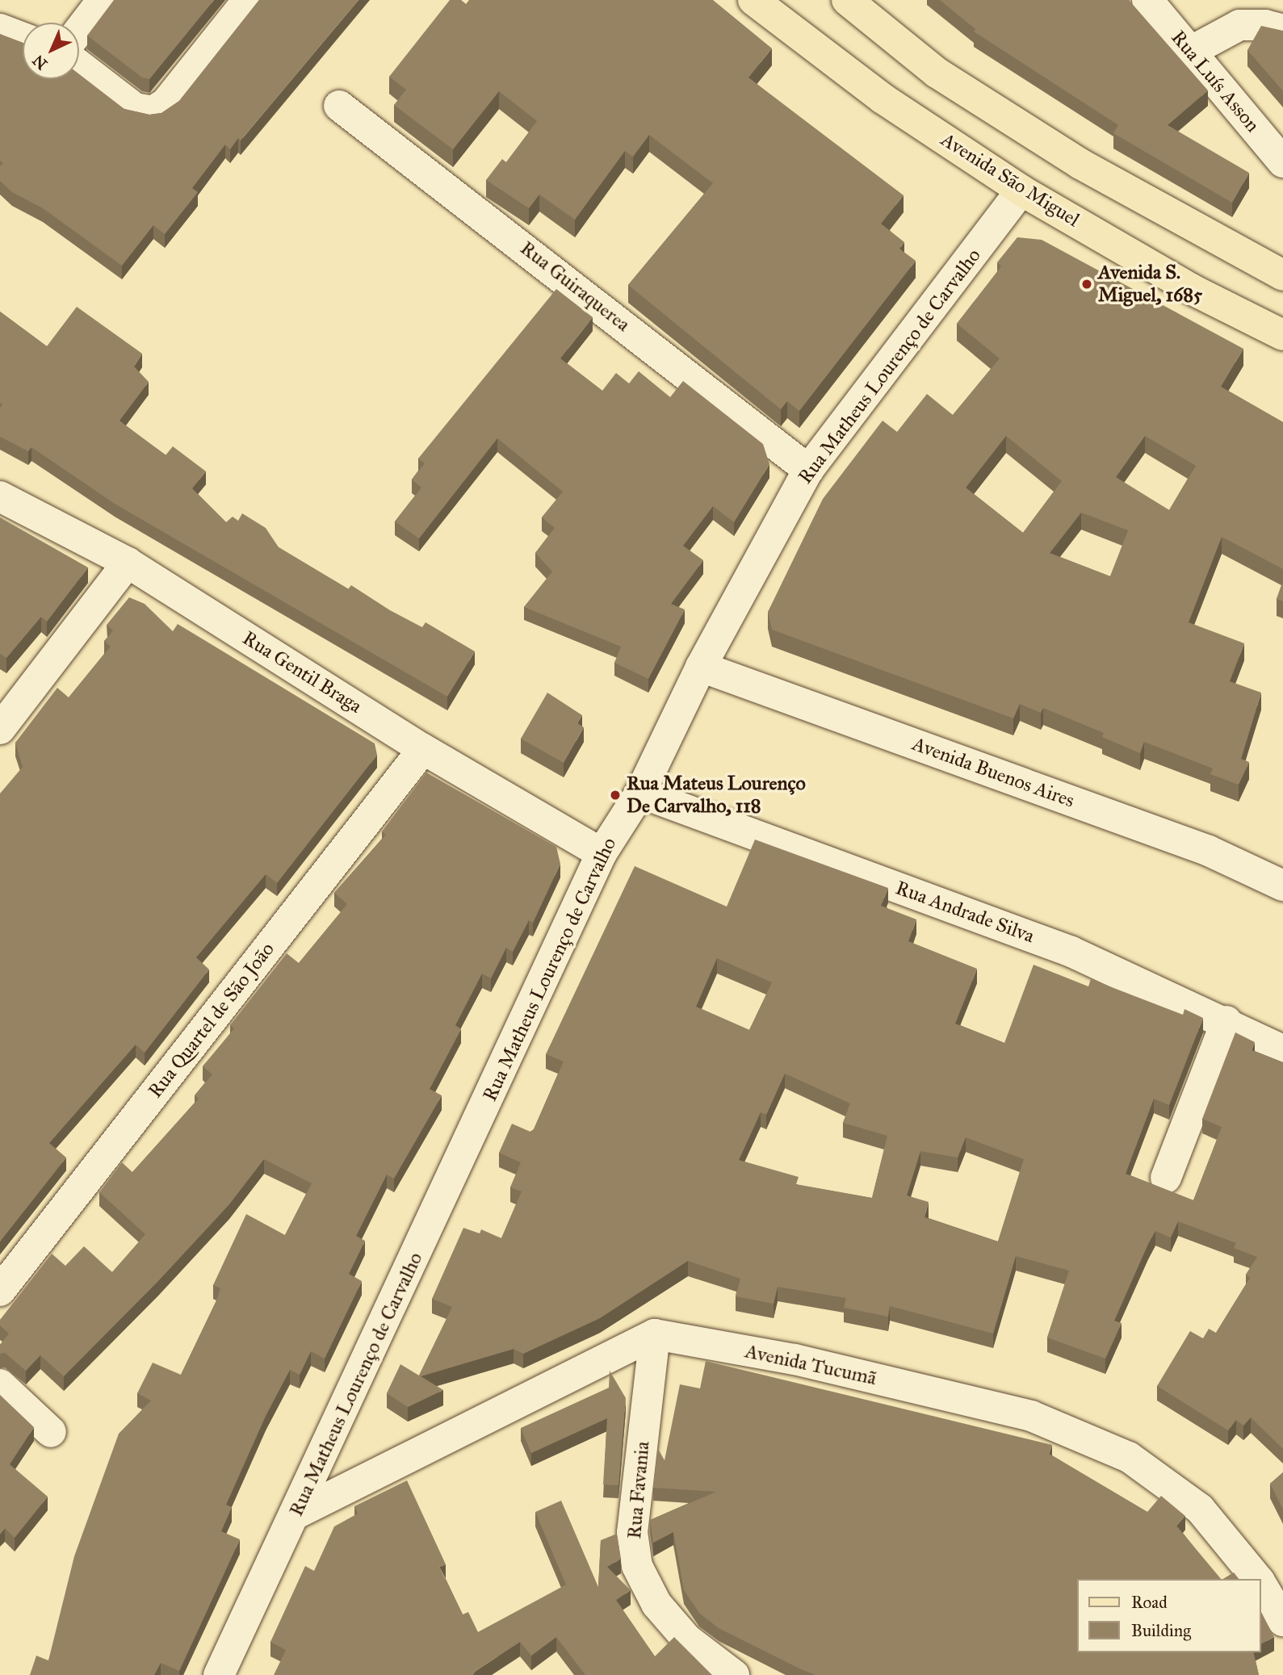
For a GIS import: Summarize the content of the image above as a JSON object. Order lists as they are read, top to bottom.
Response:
{
  "streets": {
    "main road": ["Avenida São Miguel"],
    "street": [
      "Rua Luís Asson",
      "Rua Guiraquerea",
      "Rua Matheus Lourenço de Carvalho",
      "Rua Gentil Braga",
      "Avenida Buenos Aires",
      "Rua Andrade Silva",
      "Rua Quartel de São João",
      "Avenida Tucumã",
      "Rua Favania"
    ]
  },
  "crossings": [
    ["Avenida São Miguel", "Rua Matheus Lourenço de Carvalho"],
    ["Rua Guiraquerea", "Rua Matheus Lourenço de Carvalho"],
    ["Rua Matheus Lourenço de Carvalho", "Rua Gentil Braga"],
    ["Rua Matheus Lourenço de Carvalho", "Avenida Buenos Aires"],
    ["Rua Matheus Lourenço de Carvalho", "Rua Andrade Silva"],
    ["Rua Gentil Braga", "Rua Quartel de São João"],
    ["Avenida Tucumã", "Rua Favania"]
  ],
  "places": ["Avenida S. Miguel, 1685", "Rua Mateus Lourenço De Carvalho, 118"],
  "legend": ["Road", "Building"],
  "north": "bottom left"
}
